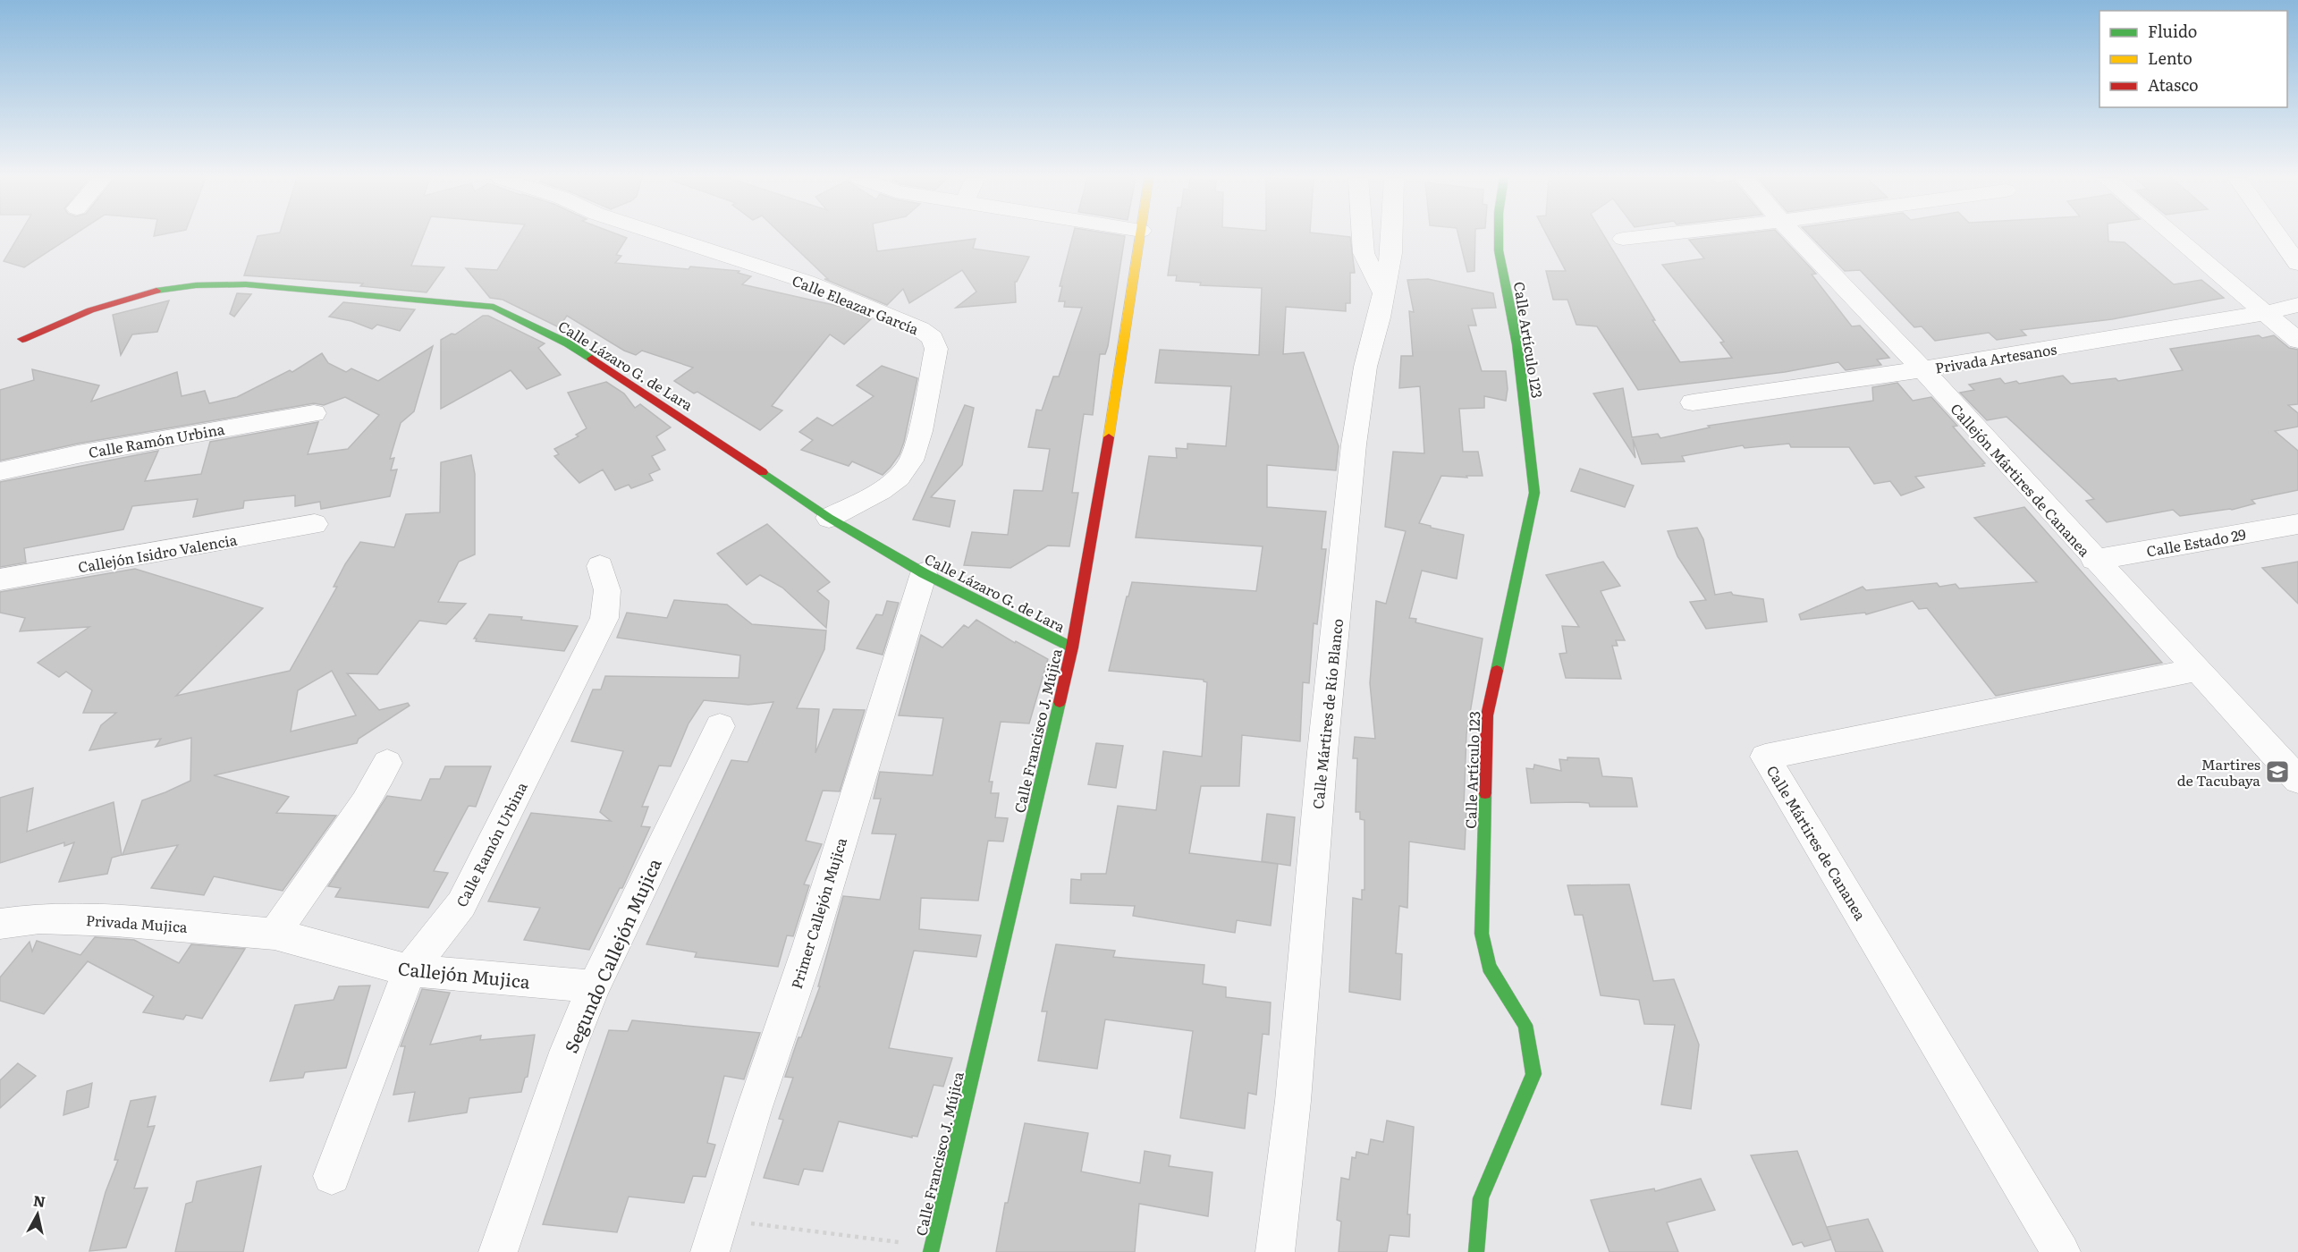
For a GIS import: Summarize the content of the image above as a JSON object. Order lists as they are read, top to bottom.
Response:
{
  "streets": {
    "street": [
      "Calle Eleazar García",
      "Calle Artículo 123",
      "Privada Artesanos",
      "Calle Lázaro G. de Lara",
      "Calle Ramón Urbina",
      "Callejón Mártires de Cananea",
      "Calle Estado 29",
      "Callejón Isidro Valencia",
      "Calle Mártires de Río Blanco",
      "Calle Francisco J. Mújica",
      "Calle Mártires de Cananea",
      "Primer Callejón Mujica",
      "Privada Mujica",
      "Segundo Callejón Mujica",
      "Callejón Mujica"
    ]
  },
  "crossings": [
    ["Calle Eleazar García", "Calle Lázaro G. de Lara"],
    ["Privada Artesanos", "Callejón Mártires de Cananea"],
    ["Calle Lázaro G. de Lara", "Calle Francisco J. Mújica"],
    ["Calle Lázaro G. de Lara", "Primer Callejón Mujica"],
    ["Calle Ramón Urbina", "Callejón Mujica"],
    ["Callejón Mártires de Cananea", "Calle Estado 29"],
    ["Callejón Mártires de Cananea", "Calle Mártires de Cananea"],
    ["Privada Mujica", "Callejón Mujica"],
    ["Segundo Callejón Mujica", "Callejón Mujica"]
  ],
  "places": {
    "school or university": ["Martires de Tacubaya"]
  },
  "legend": ["Fluido", "Lento", "Atasco"],
  "north": "top"
}
